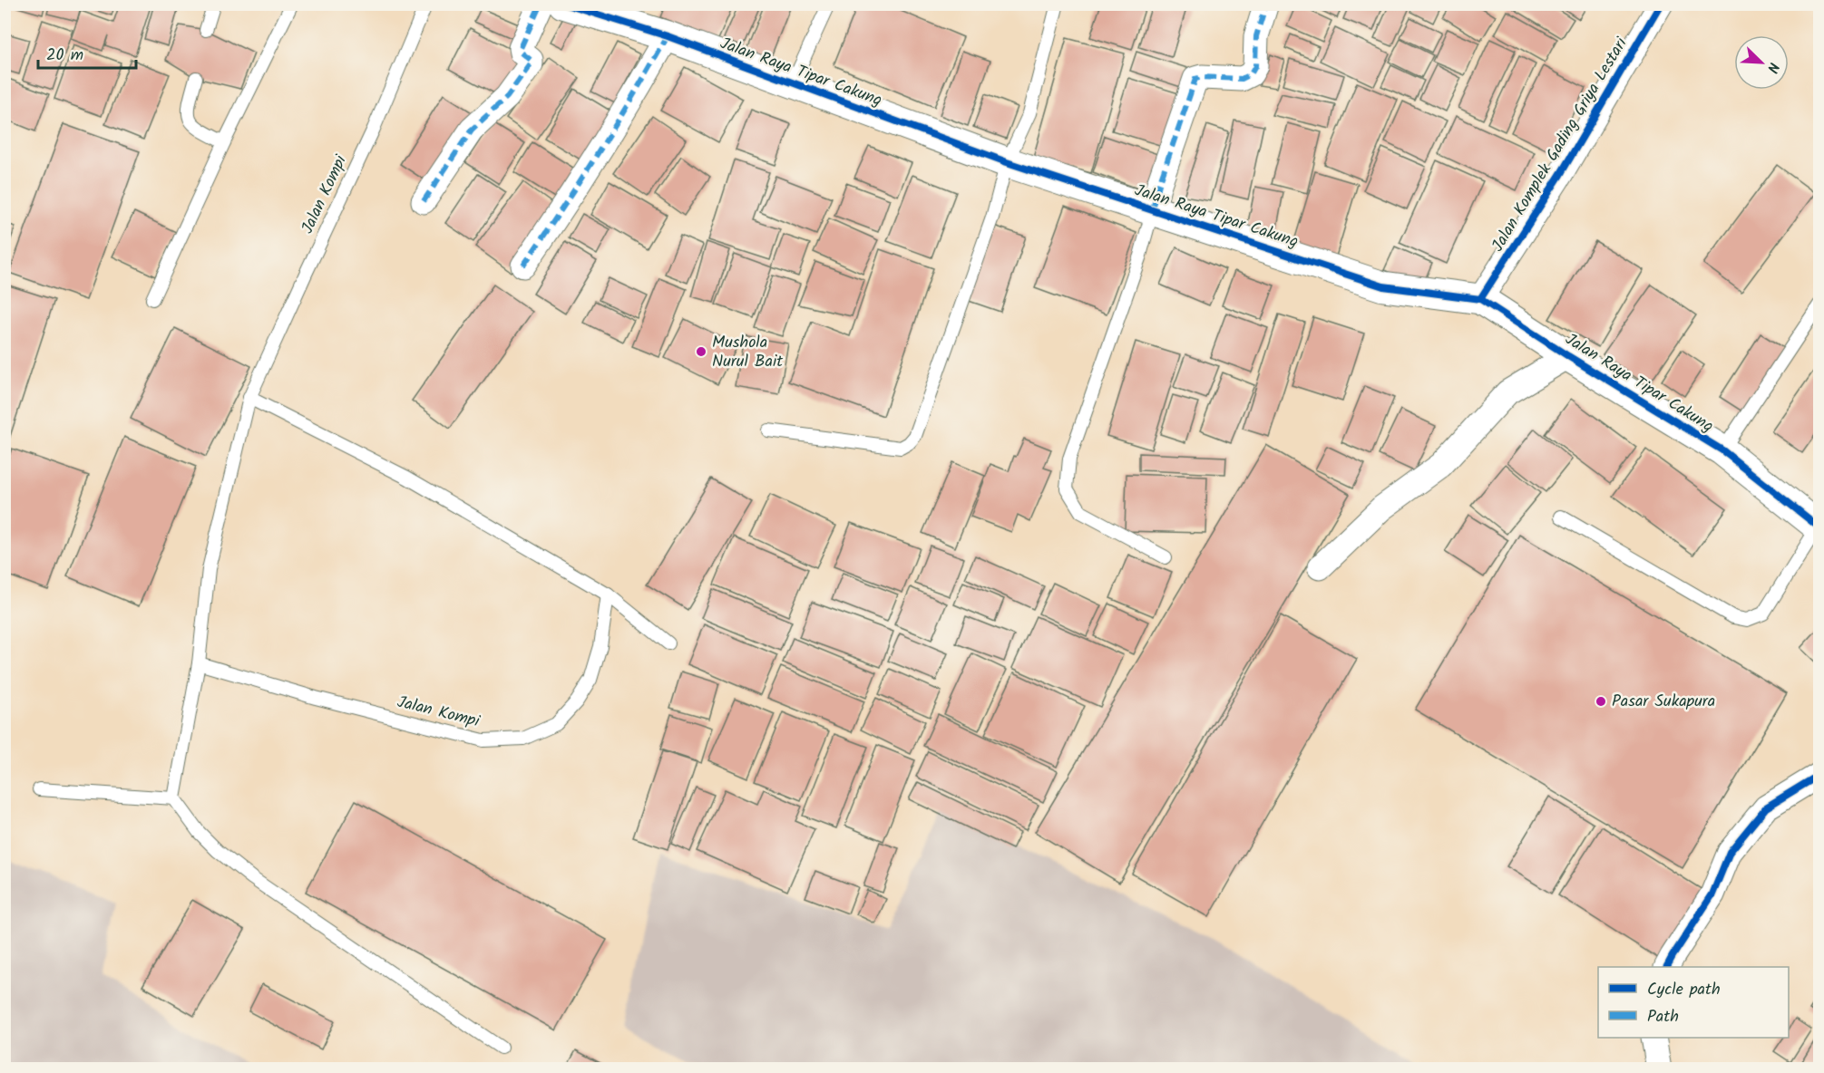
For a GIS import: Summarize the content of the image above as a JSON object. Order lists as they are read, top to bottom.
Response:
{
  "streets": {
    "street": ["Jalan Raya Tipar Cakung", "Jalan Komplek Gading Griya Lestari"],
    "lane": ["Jalan Kompi"]
  },
  "crossings": [
    ["Jalan Raya Tipar Cakung", "Jalan Komplek Gading Griya Lestari"]
  ],
  "places": ["Mushola Nurul Bait", "Pasar Sukapura"],
  "legend": ["Cycle path", "Path"],
  "scale_bar": "20 m",
  "north": "bottom right"
}
